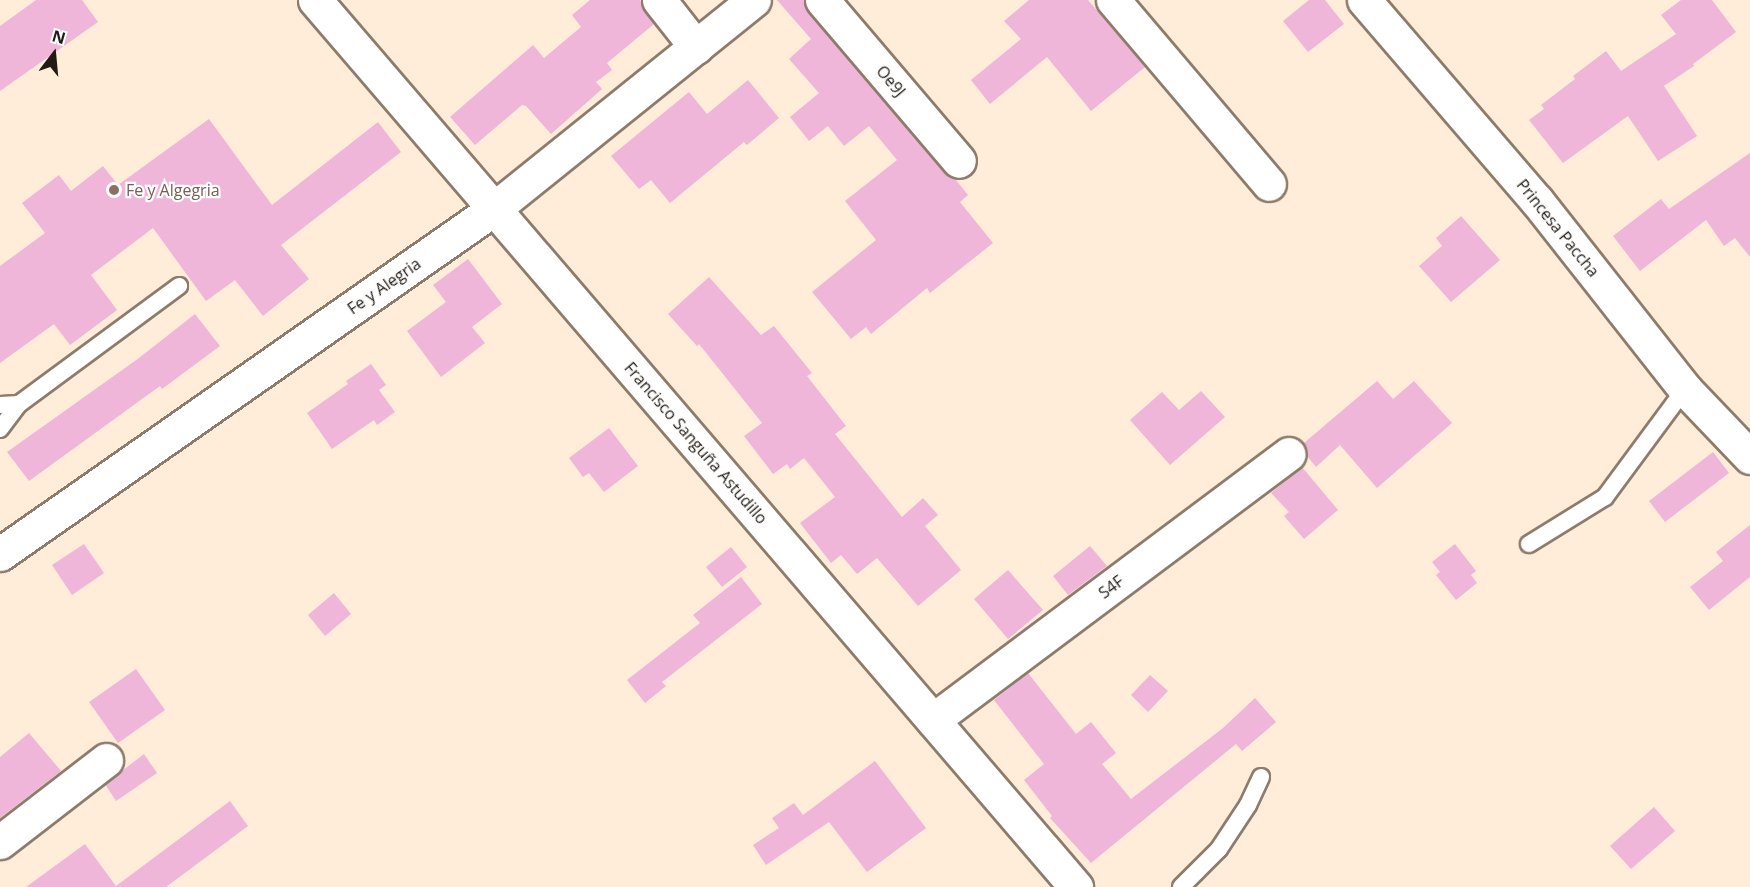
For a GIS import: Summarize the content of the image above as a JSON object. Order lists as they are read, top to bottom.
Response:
{
  "streets": {
    "street": [
      "Oe9J",
      "Princesa Paccha",
      "Fe y Alegria",
      "Francisco Sanguña Astudillo",
      "S4F"
    ]
  },
  "crossings": [
    ["Fe y Alegria", "Francisco Sanguña Astudillo"],
    ["Francisco Sanguña Astudillo", "S4F"]
  ],
  "places": ["Fe y Algegria"],
  "north": "top"
}
